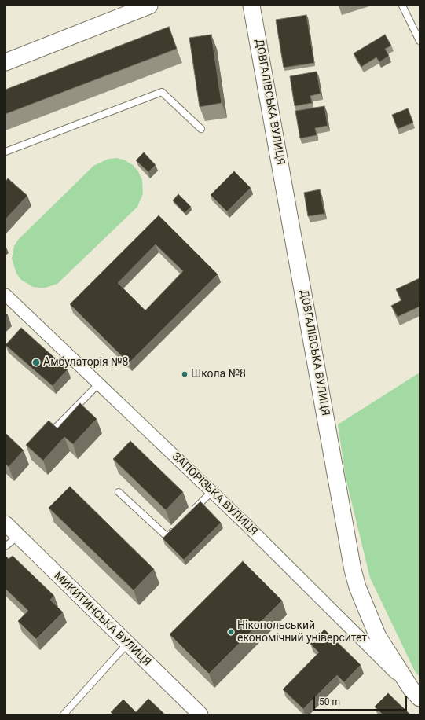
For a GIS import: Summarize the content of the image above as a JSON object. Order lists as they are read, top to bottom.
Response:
{
  "streets": {
    "main road": ["ДОВГАЛІВСЬКА ВУЛИЦЯ"],
    "street": ["ЗАПОРІЗЬКА ВУЛИЦЯ", "МИКИТИНСЬКА ВУЛИЦЯ"]
  },
  "crossings": [
    ["ДОВГАЛІВСЬКА ВУЛИЦЯ", "ЗАПОРІЗЬКА ВУЛИЦЯ"]
  ],
  "places": ["Амбулаторія №8", "Школа №8", "Нікопольський економічний університет"],
  "scale_bar": "50 m"
}
